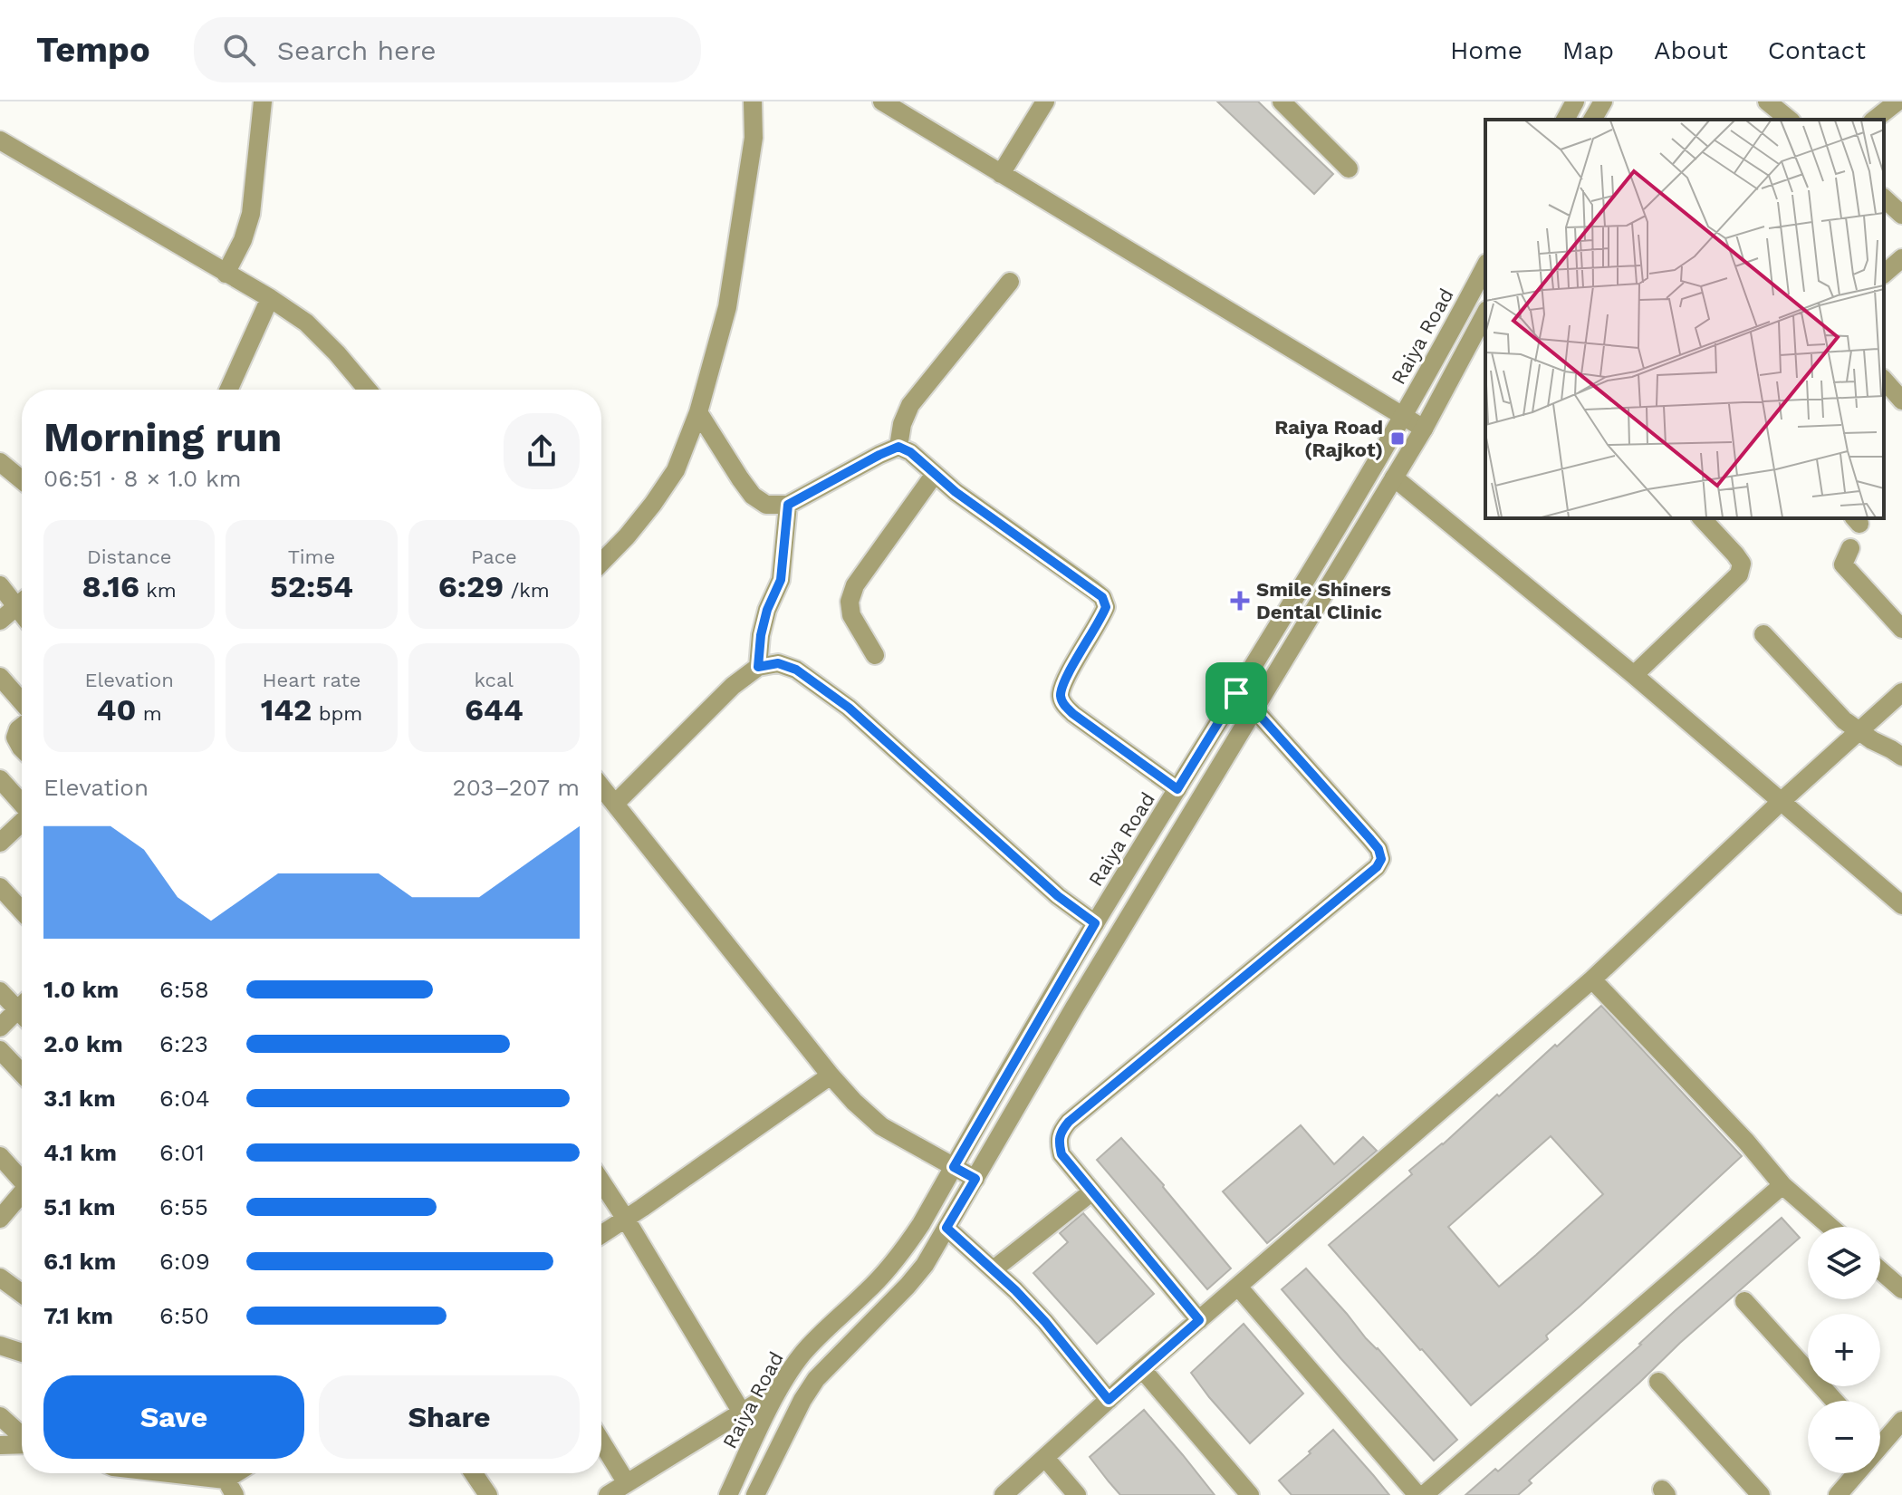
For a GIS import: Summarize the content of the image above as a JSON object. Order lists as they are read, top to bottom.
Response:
{
  "streets": {
    "street": ["Raiya Road"]
  },
  "places": {
    "transit": ["Raiya Road (Rajkot)"],
    "health": ["Smile Shiners Dental Clinic"]
  },
  "page": {
    "header": "Tempo",
    "search": "Search here",
    "nav": [
      "Home",
      "Map",
      "About",
      "Contact"
    ],
    "heading": ["Morning run", "06:51 · 8 × 1.0 km"],
    "stats": [
      ["Distance", "8.16 km"],
      ["Time", "52:54"],
      ["Pace", "6:29 /km"],
      ["Elevation", "40 m"],
      ["Heart rate", "142 bpm"],
      ["kcal", "644"]
    ],
    "chart": ["Elevation", "203–207 m"],
    "list": [
      {
        "name": "1.0 km",
        "note": "6:58"
      },
      {
        "name": "2.0 km",
        "note": "6:23"
      },
      {
        "name": "3.1 km",
        "note": "6:04"
      },
      {
        "name": "4.1 km",
        "note": "6:01"
      },
      {
        "name": "5.1 km",
        "note": "6:55"
      },
      {
        "name": "6.1 km",
        "note": "6:09"
      },
      {
        "name": "7.1 km",
        "note": "6:50"
      }
    ],
    "map_buttons": ["+", "−"],
    "buttons": ["Save", "Share"]
  }
}
